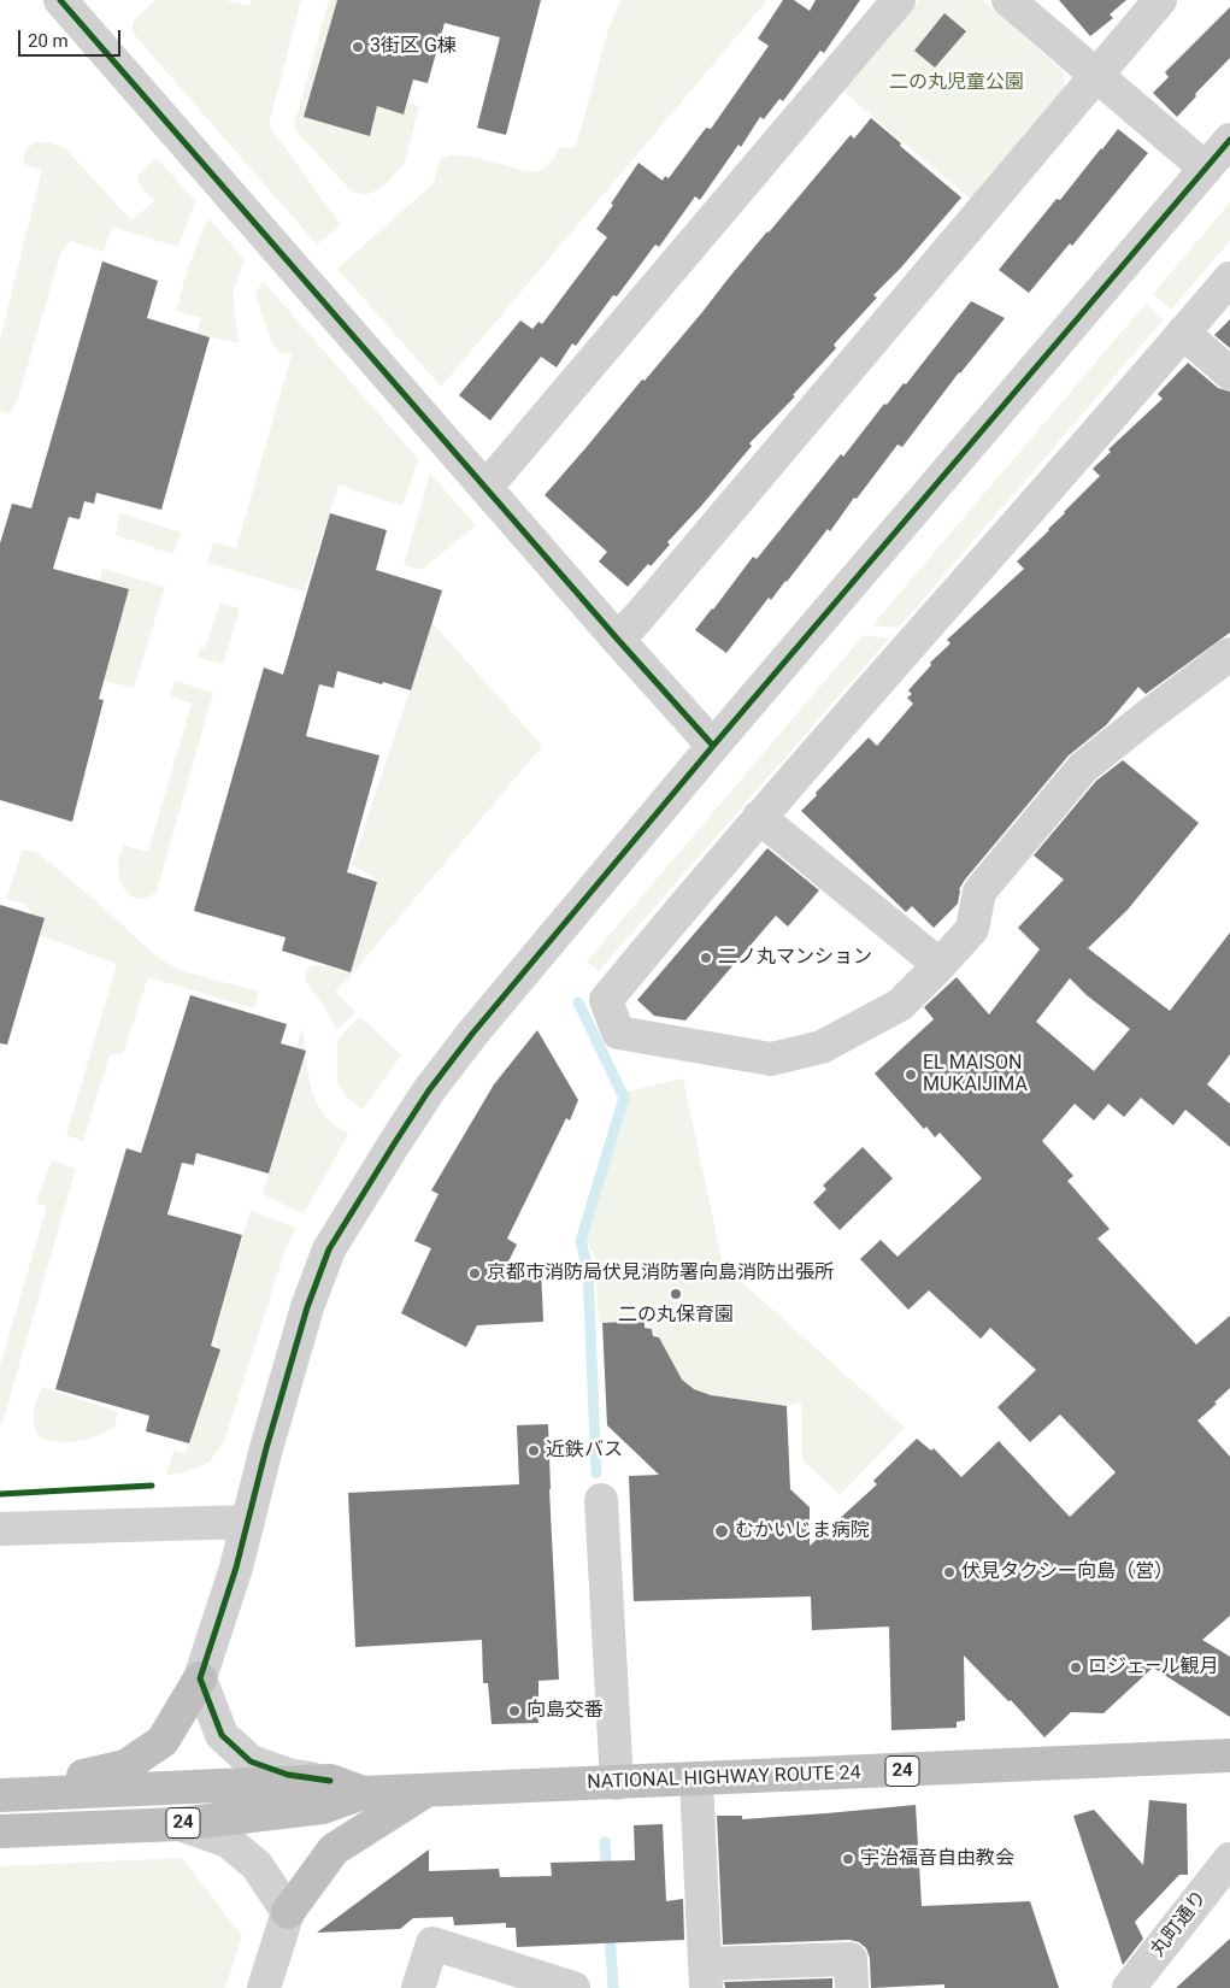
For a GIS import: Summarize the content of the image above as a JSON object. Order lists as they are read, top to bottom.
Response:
{
  "streets": {
    "highway": ["24", "NATIONAL HIGHWAY ROUTE 24"],
    "street": ["丸町通り"]
  },
  "crossings": [
    ["24", "NATIONAL HIGHWAY ROUTE 24"]
  ],
  "parks": ["二の丸児童公園"],
  "places": [
    "3街区 G棟",
    "二ノ丸マンション",
    "EL MAISON MUKAIJIMA",
    "京都市消防局伏見消防署向島消防出張所",
    "二の丸保育園",
    "近鉄バス",
    "むかいじま病院",
    "伏見タクシー向島（営）",
    "ロジェ―ル観月",
    "向島交番",
    "宇治福音自由教会"
  ],
  "scale_bar": "20 m"
}
